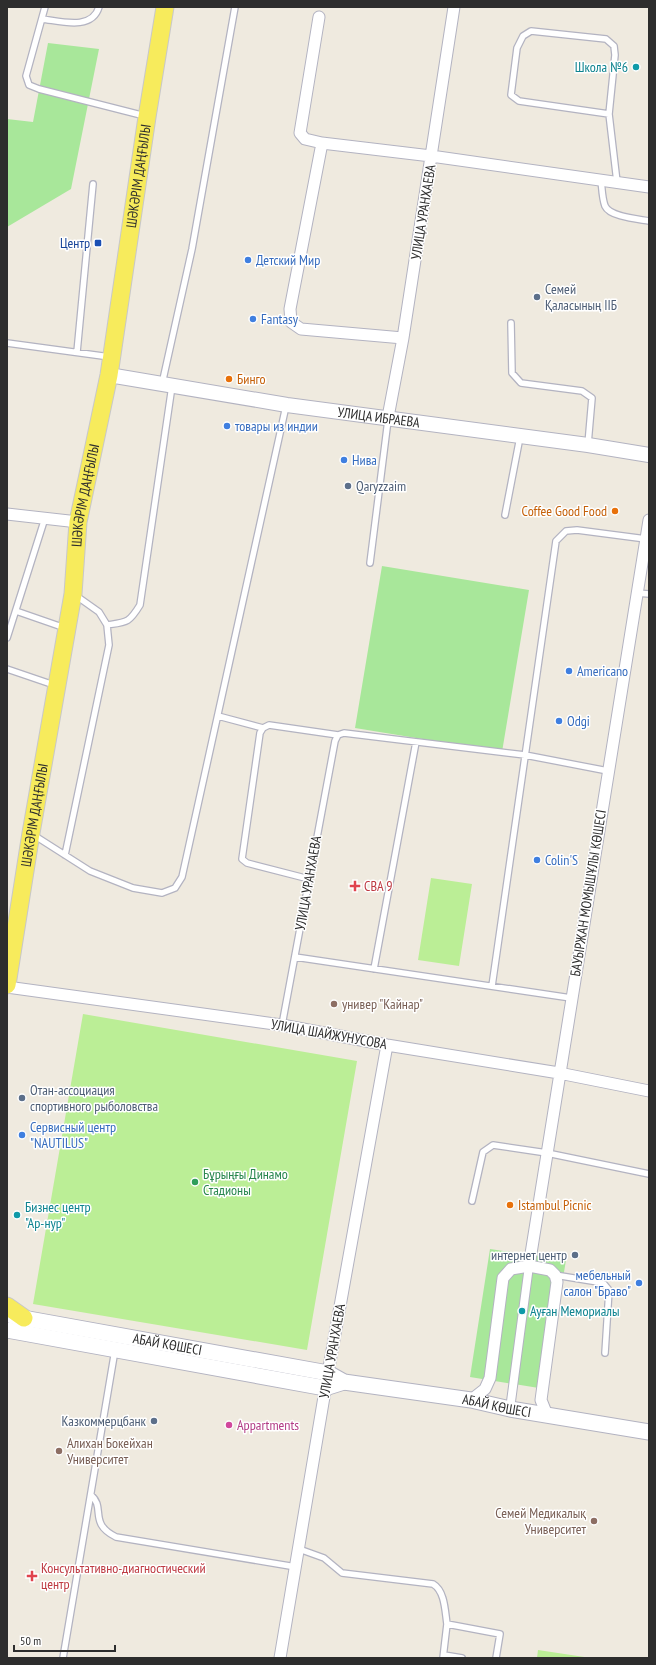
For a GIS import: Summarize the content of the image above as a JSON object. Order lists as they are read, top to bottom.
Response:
{
  "streets": {
    "main road": ["ШӘКӘРІМ ДАҢҒЫЛЫ", "АБАЙ КӨШЕСІ"],
    "street": [
      "УЛИЦА УРАНХАЕВА",
      "УЛИЦА ИБРАЕВА",
      "БАУЫРЖАН МОМЫШҰЛЫ КӨШЕСІ",
      "УЛИЦА ШАЙЖУНУСОВА"
    ]
  },
  "crossings": [
    ["ШӘКӘРІМ ДАҢҒЫЛЫ", "УЛИЦА ИБРАЕВА"],
    ["ШӘКӘРІМ ДАҢҒЫЛЫ", "УЛИЦА ШАЙЖУНУСОВА"],
    ["УЛИЦА УРАНХАЕВА", "УЛИЦА ИБРАЕВА"],
    ["УЛИЦА УРАНХАЕВА", "УЛИЦА ШАЙЖУНУСОВА"],
    ["УЛИЦА УРАНХАЕВА", "АБАЙ КӨШЕСІ"],
    ["БАУЫРЖАН МОМЫШҰЛЫ КӨШЕСІ", "УЛИЦА ШАЙЖУНУСОВА"]
  ],
  "places": {
    "other": [
      "Школа №6",
      "Детский Мир",
      "Семей Қаласының ІІБ",
      "Fantasy",
      "Бинго",
      "товары из индии",
      "Нива",
      "Qaryzzaim",
      "Coffee Good Food",
      "Americano",
      "Odgi",
      "Colin'S",
      "универ \"Кайнар\"",
      "Отан-ассоциация спортивного рыболовства",
      "Сервисный центр \"NAUTILUS\"",
      "Бұрыңғы Динамо Стадионы",
      "Istambul Picnic",
      "Бизнес центр \"Ар-нур\"",
      "интернет центр",
      "мебельный салон \"Браво\"",
      "Ауған Мемориалы",
      "Казкоммерцбанк",
      "Appartments",
      "Алихан Бокейхан Университет",
      "Семей Медикалық Университет"
    ],
    "transit": ["Центр"],
    "health": ["СВА 9", "Консультативно-диагностический центр"]
  },
  "scale_bar": "50 m"
}
